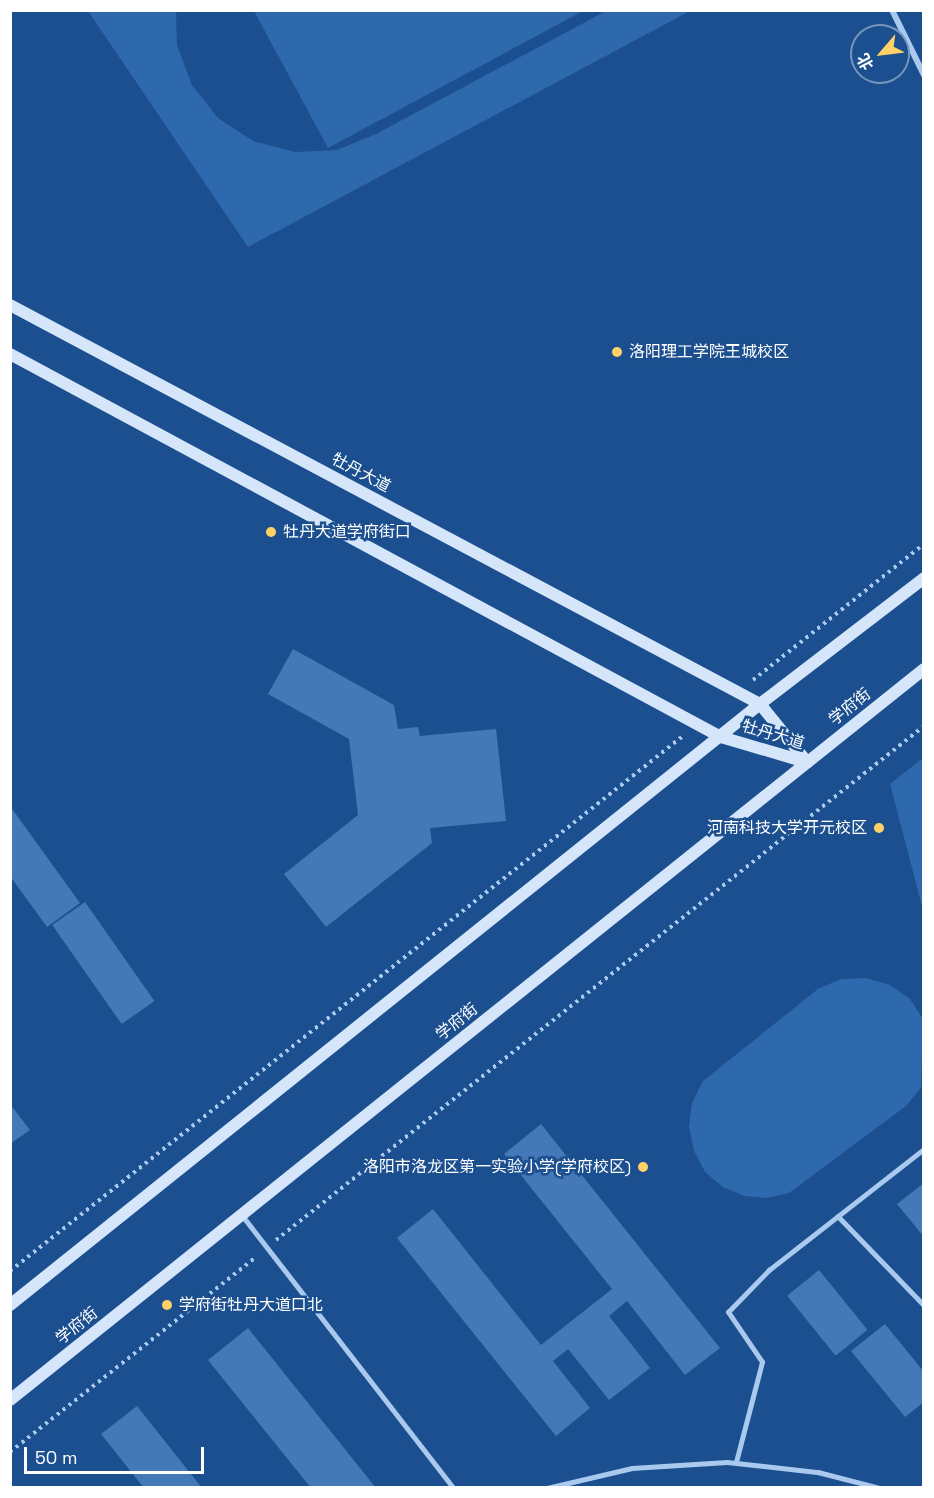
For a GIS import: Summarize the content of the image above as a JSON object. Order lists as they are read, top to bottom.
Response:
{
  "streets": {
    "main road": ["牡丹大道", "学府街"]
  },
  "crossings": [
    ["牡丹大道", "学府街"]
  ],
  "places": [
    "洛阳理工学院王城校区",
    "牡丹大道学府街口",
    "河南科技大学开元校区",
    "洛阳市洛龙区第一实验小学(学府校区)",
    "学府街牡丹大道口北"
  ],
  "scale_bar": "50 m",
  "north": "bottom left"
}
